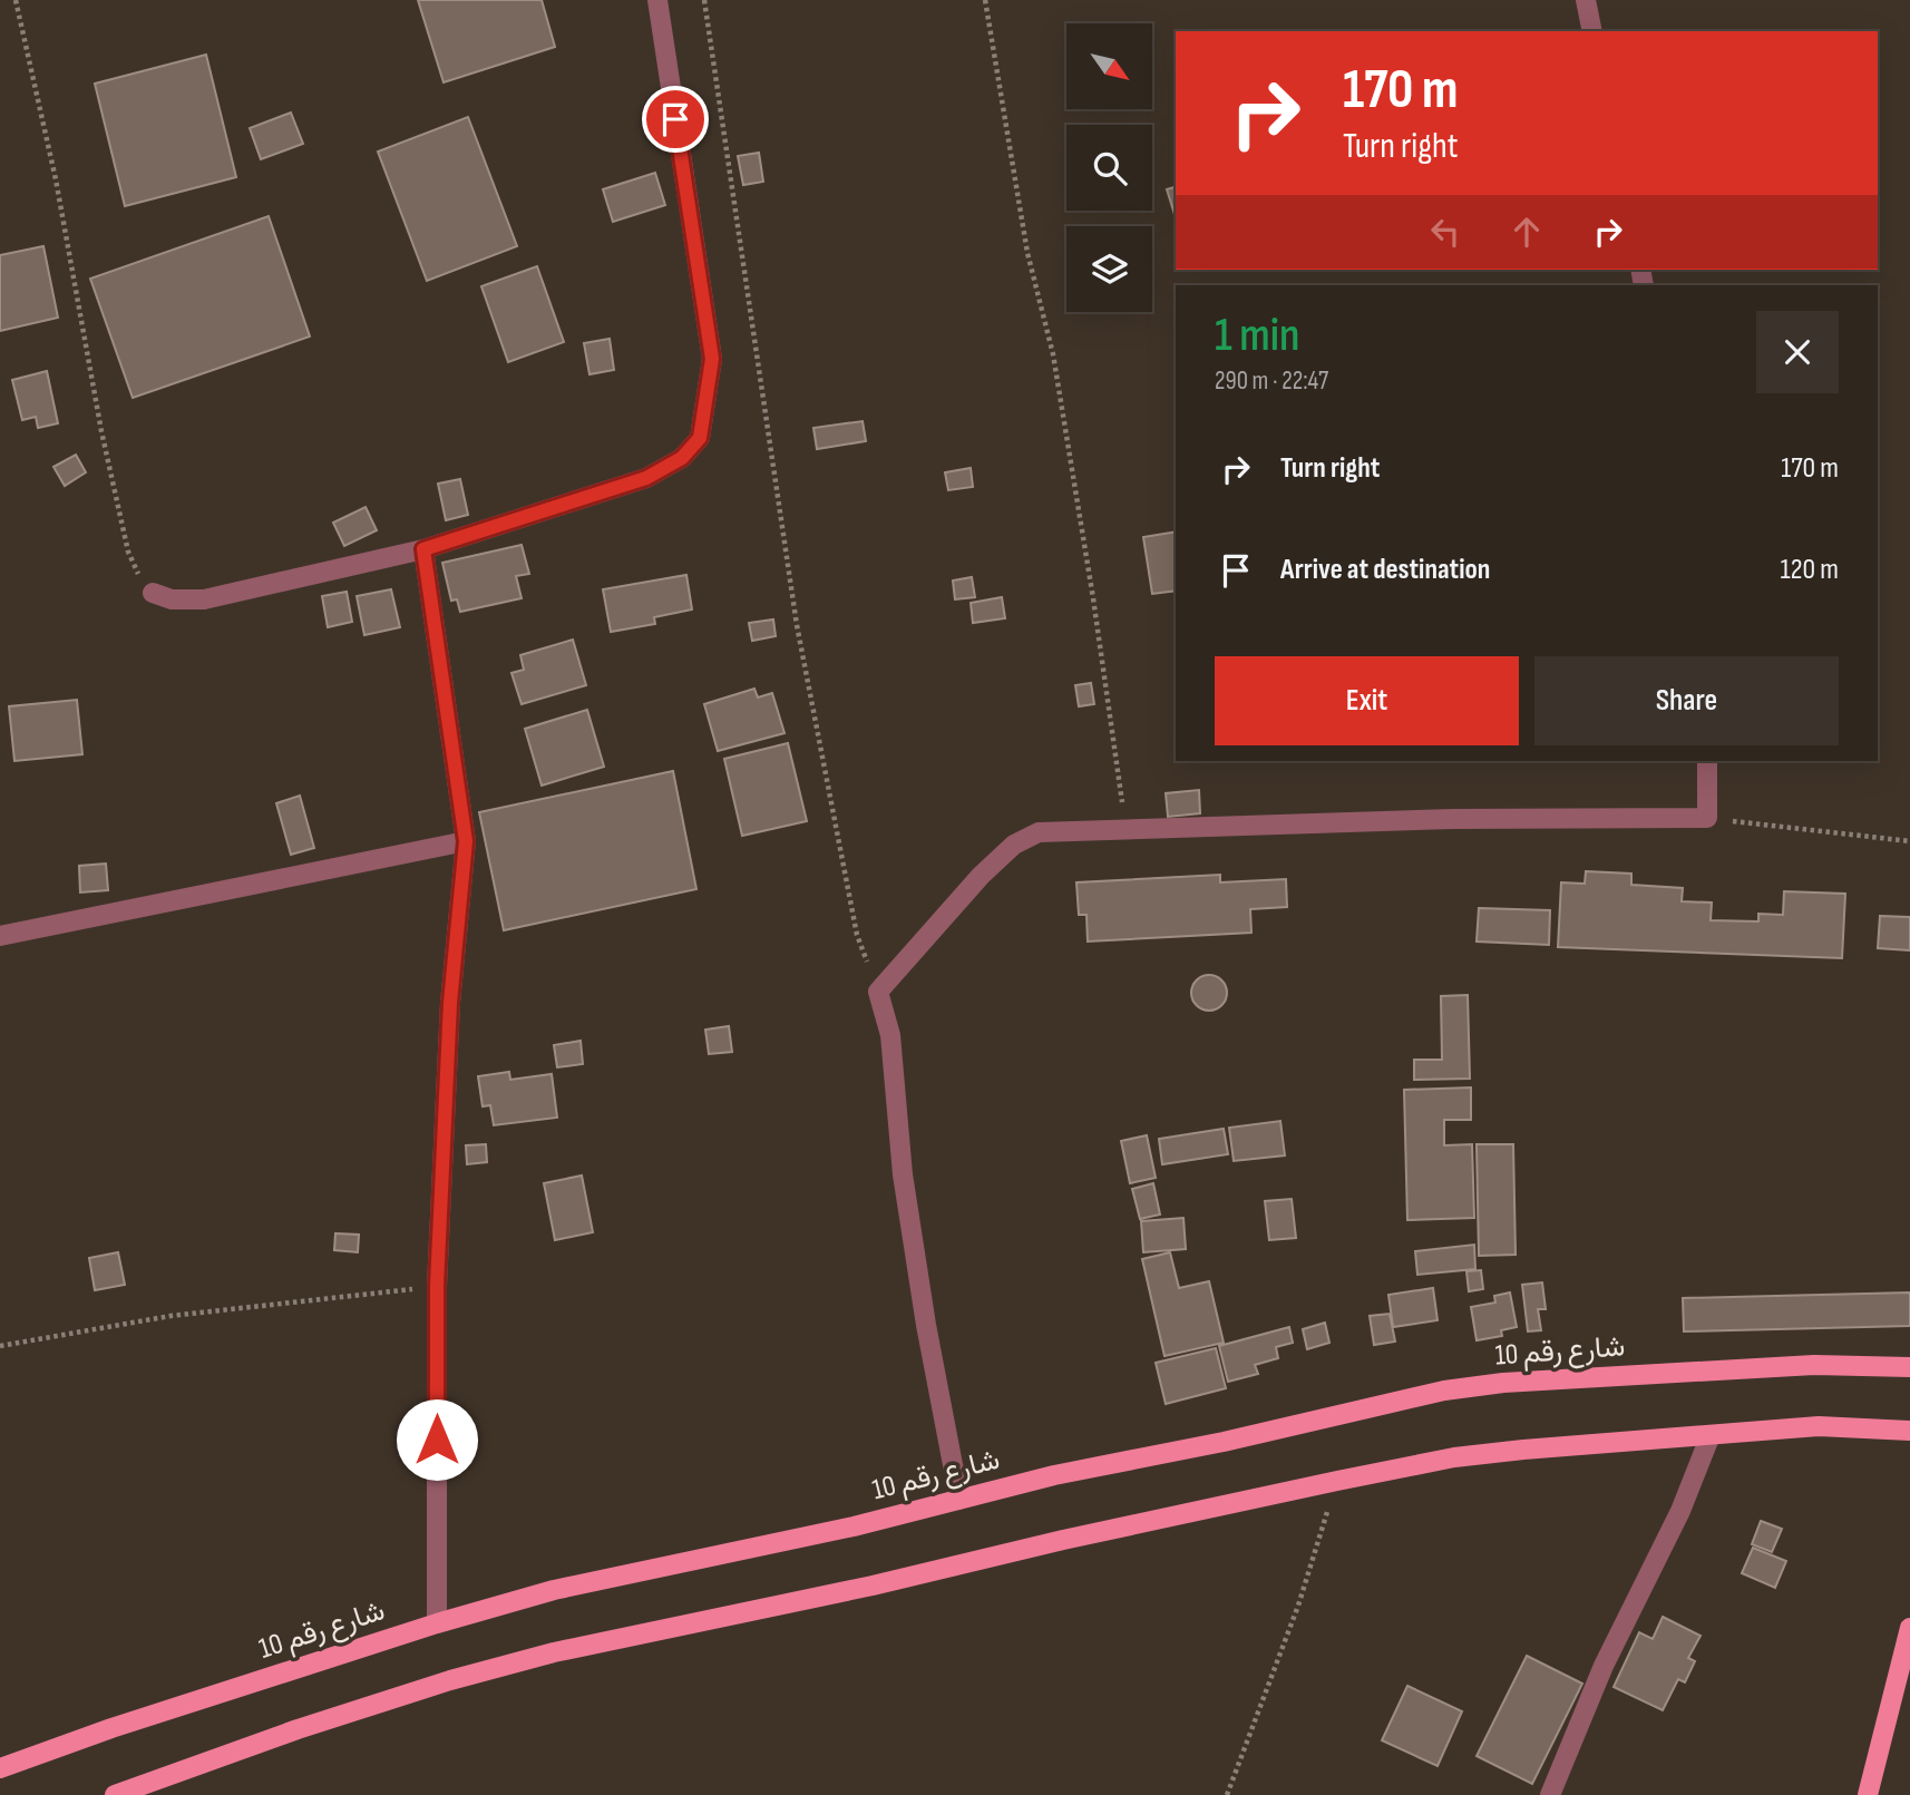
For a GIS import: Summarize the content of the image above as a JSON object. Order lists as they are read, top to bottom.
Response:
{
  "streets": {
    "main road": ["شارع رقم 10"]
  },
  "north": "bottom right",
  "page": {
    "turn": ["170 m", "Turn right"],
    "heading": ["1 min", "290 m · 22:47"],
    "list": [
      {
        "name": "Turn right",
        "value": "170 m"
      },
      {
        "name": "Arrive at destination",
        "value": "120 m"
      }
    ],
    "buttons": ["Exit", "Share"]
  }
}
